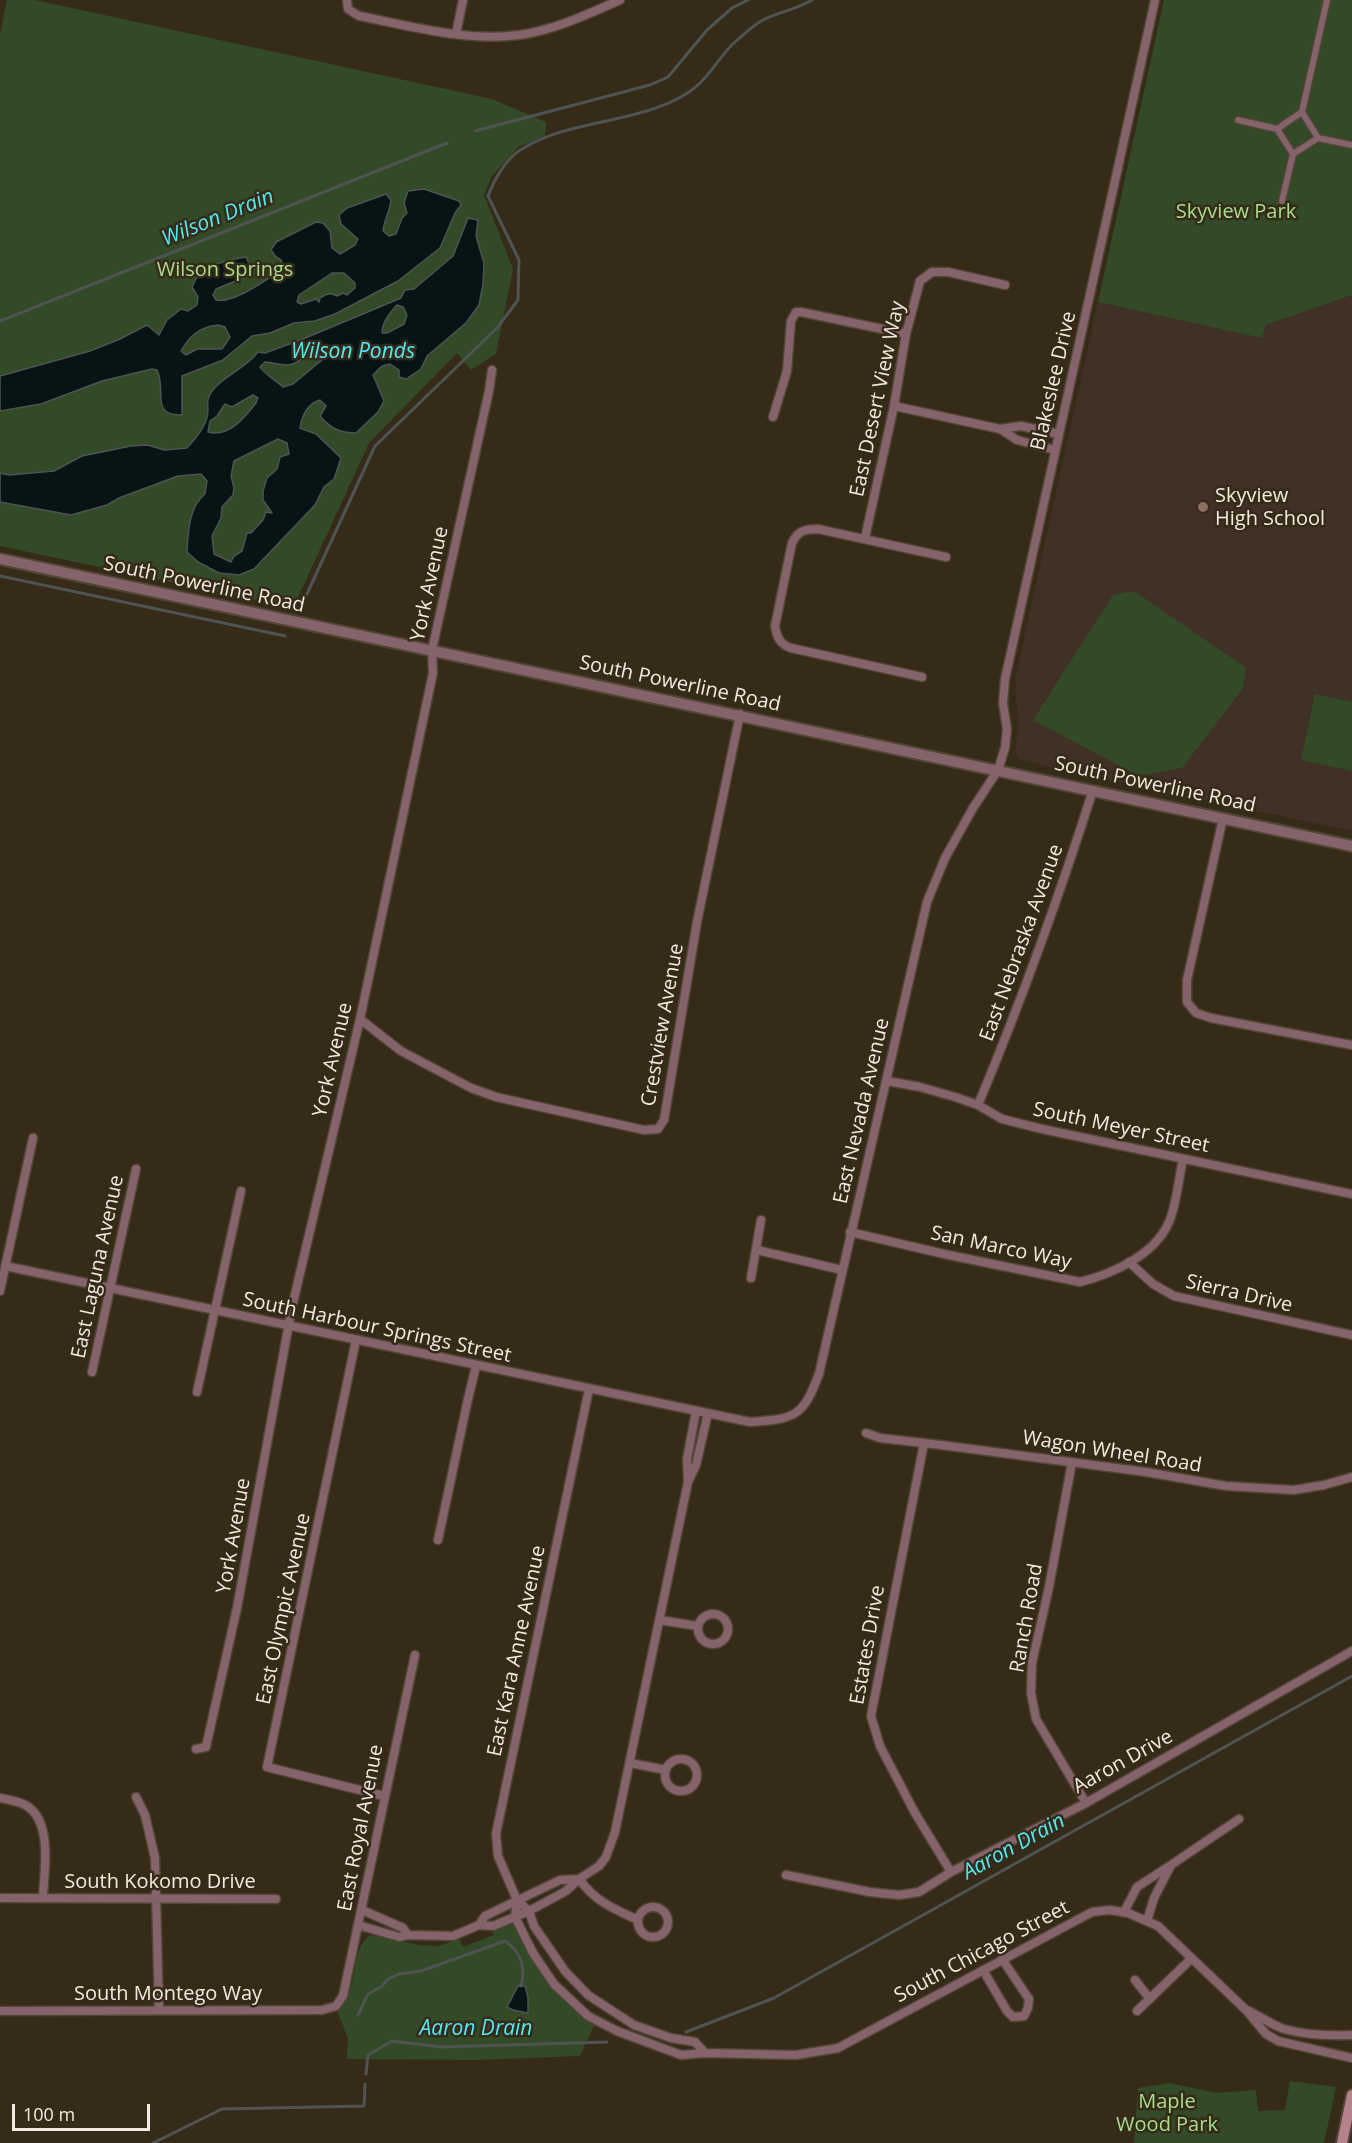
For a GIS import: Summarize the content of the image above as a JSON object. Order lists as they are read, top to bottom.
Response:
{
  "streets": {
    "street": [
      "Blakeslee Drive",
      "East Desert View Way",
      "York Avenue",
      "South Powerline Road",
      "East Nebraska Avenue",
      "Crestview Avenue",
      "East Nevada Avenue",
      "South Meyer Street",
      "San Marco Way",
      "East Laguna Avenue",
      "Sierra Drive",
      "South Harbour Springs Street",
      "Wagon Wheel Road",
      "East Olympic Avenue",
      "Ranch Road",
      "Estates Drive",
      "East Kara Anne Avenue",
      "Aaron Drive",
      "East Royal Avenue",
      "South Kokomo Drive",
      "South Chicago Street",
      "South Montego Way"
    ]
  },
  "crossings": [
    ["Blakeslee Drive", "South Powerline Road"],
    ["Blakeslee Drive", "East Nevada Avenue"],
    ["York Avenue", "South Powerline Road"],
    ["York Avenue", "Crestview Avenue"],
    ["York Avenue", "South Harbour Springs Street"],
    ["South Powerline Road", "East Nebraska Avenue"],
    ["South Powerline Road", "Crestview Avenue"],
    ["South Powerline Road", "East Nevada Avenue"],
    ["East Nebraska Avenue", "South Meyer Street"],
    ["East Nevada Avenue", "South Meyer Street"],
    ["East Nevada Avenue", "San Marco Way"],
    ["East Nevada Avenue", "South Harbour Springs Street"],
    ["South Meyer Street", "San Marco Way"],
    ["San Marco Way", "Sierra Drive"],
    ["East Laguna Avenue", "South Harbour Springs Street"],
    ["South Harbour Springs Street", "East Olympic Avenue"],
    ["South Harbour Springs Street", "East Kara Anne Avenue"],
    ["Wagon Wheel Road", "Ranch Road"],
    ["Wagon Wheel Road", "Estates Drive"],
    ["East Olympic Avenue", "East Royal Avenue"],
    ["Ranch Road", "Aaron Drive"],
    ["Estates Drive", "Aaron Drive"],
    ["East Kara Anne Avenue", "South Chicago Street"],
    ["East Royal Avenue", "South Montego Way"]
  ],
  "water": ["Wilson Drain", "Wilson Ponds", "Aaron Drain"],
  "parks": ["Skyview Park", "Wilson Springs", "Maple Wood Park"],
  "places": ["Skyview High School"],
  "scale_bar": "100 m"
}
